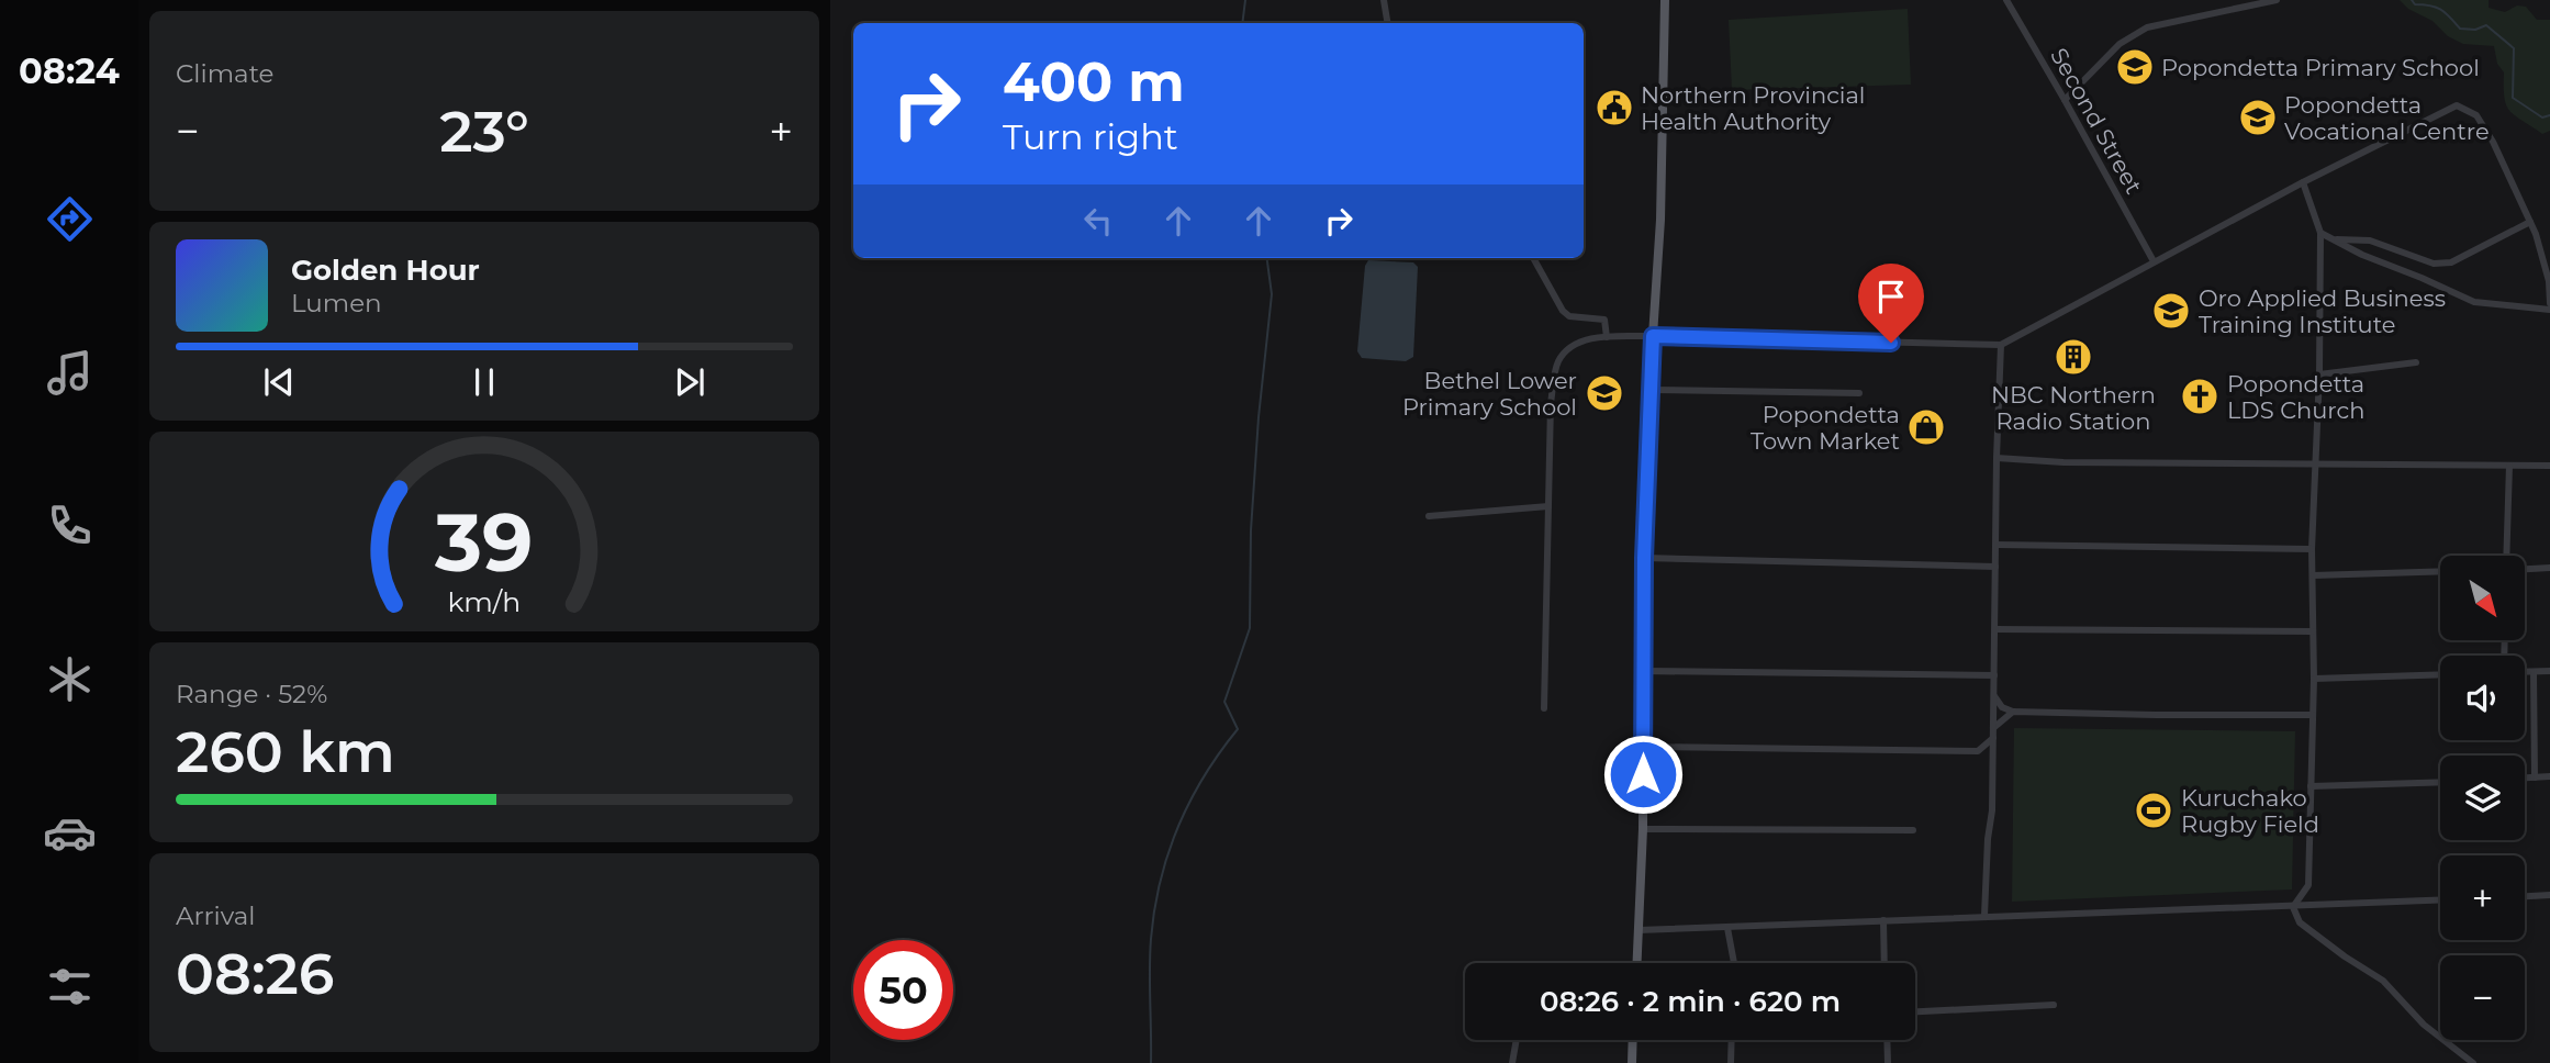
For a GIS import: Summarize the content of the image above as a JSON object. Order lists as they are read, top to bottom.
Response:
{
  "streets": {
    "street": ["Second Street"]
  },
  "places": {
    "school or university": [
      "Popondetta Primary School",
      "Popondetta Vocational Centre",
      "Oro Applied Business Training Institute",
      "Bethel Lower Primary School"
    ],
    "public building": ["Northern Provincial Health Authority"],
    "building": ["NBC Northern Radio Station"],
    "church": ["Popondetta LDS Church"],
    "shop": ["Popondetta Town Market"],
    "sports": ["Kuruchako Rugby Field"]
  },
  "north": "bottom right",
  "page": {
    "tabs": "08:24",
    "tile": [
      "Climate",
      ["Range · 52%", "260 km"],
      ["Arrival", "08:26"]
    ],
    "turn": ["400 m", "Turn right"],
    "heat": ["−", "23°", "+"],
    "song": ["Golden Hour", "Lumen"],
    "map_buttons": ["+", "−"],
    "limit": "50",
    "trip": "08:26 · 2 min · 620 m",
    "gauge": ["39", "km/h"]
  }
}
